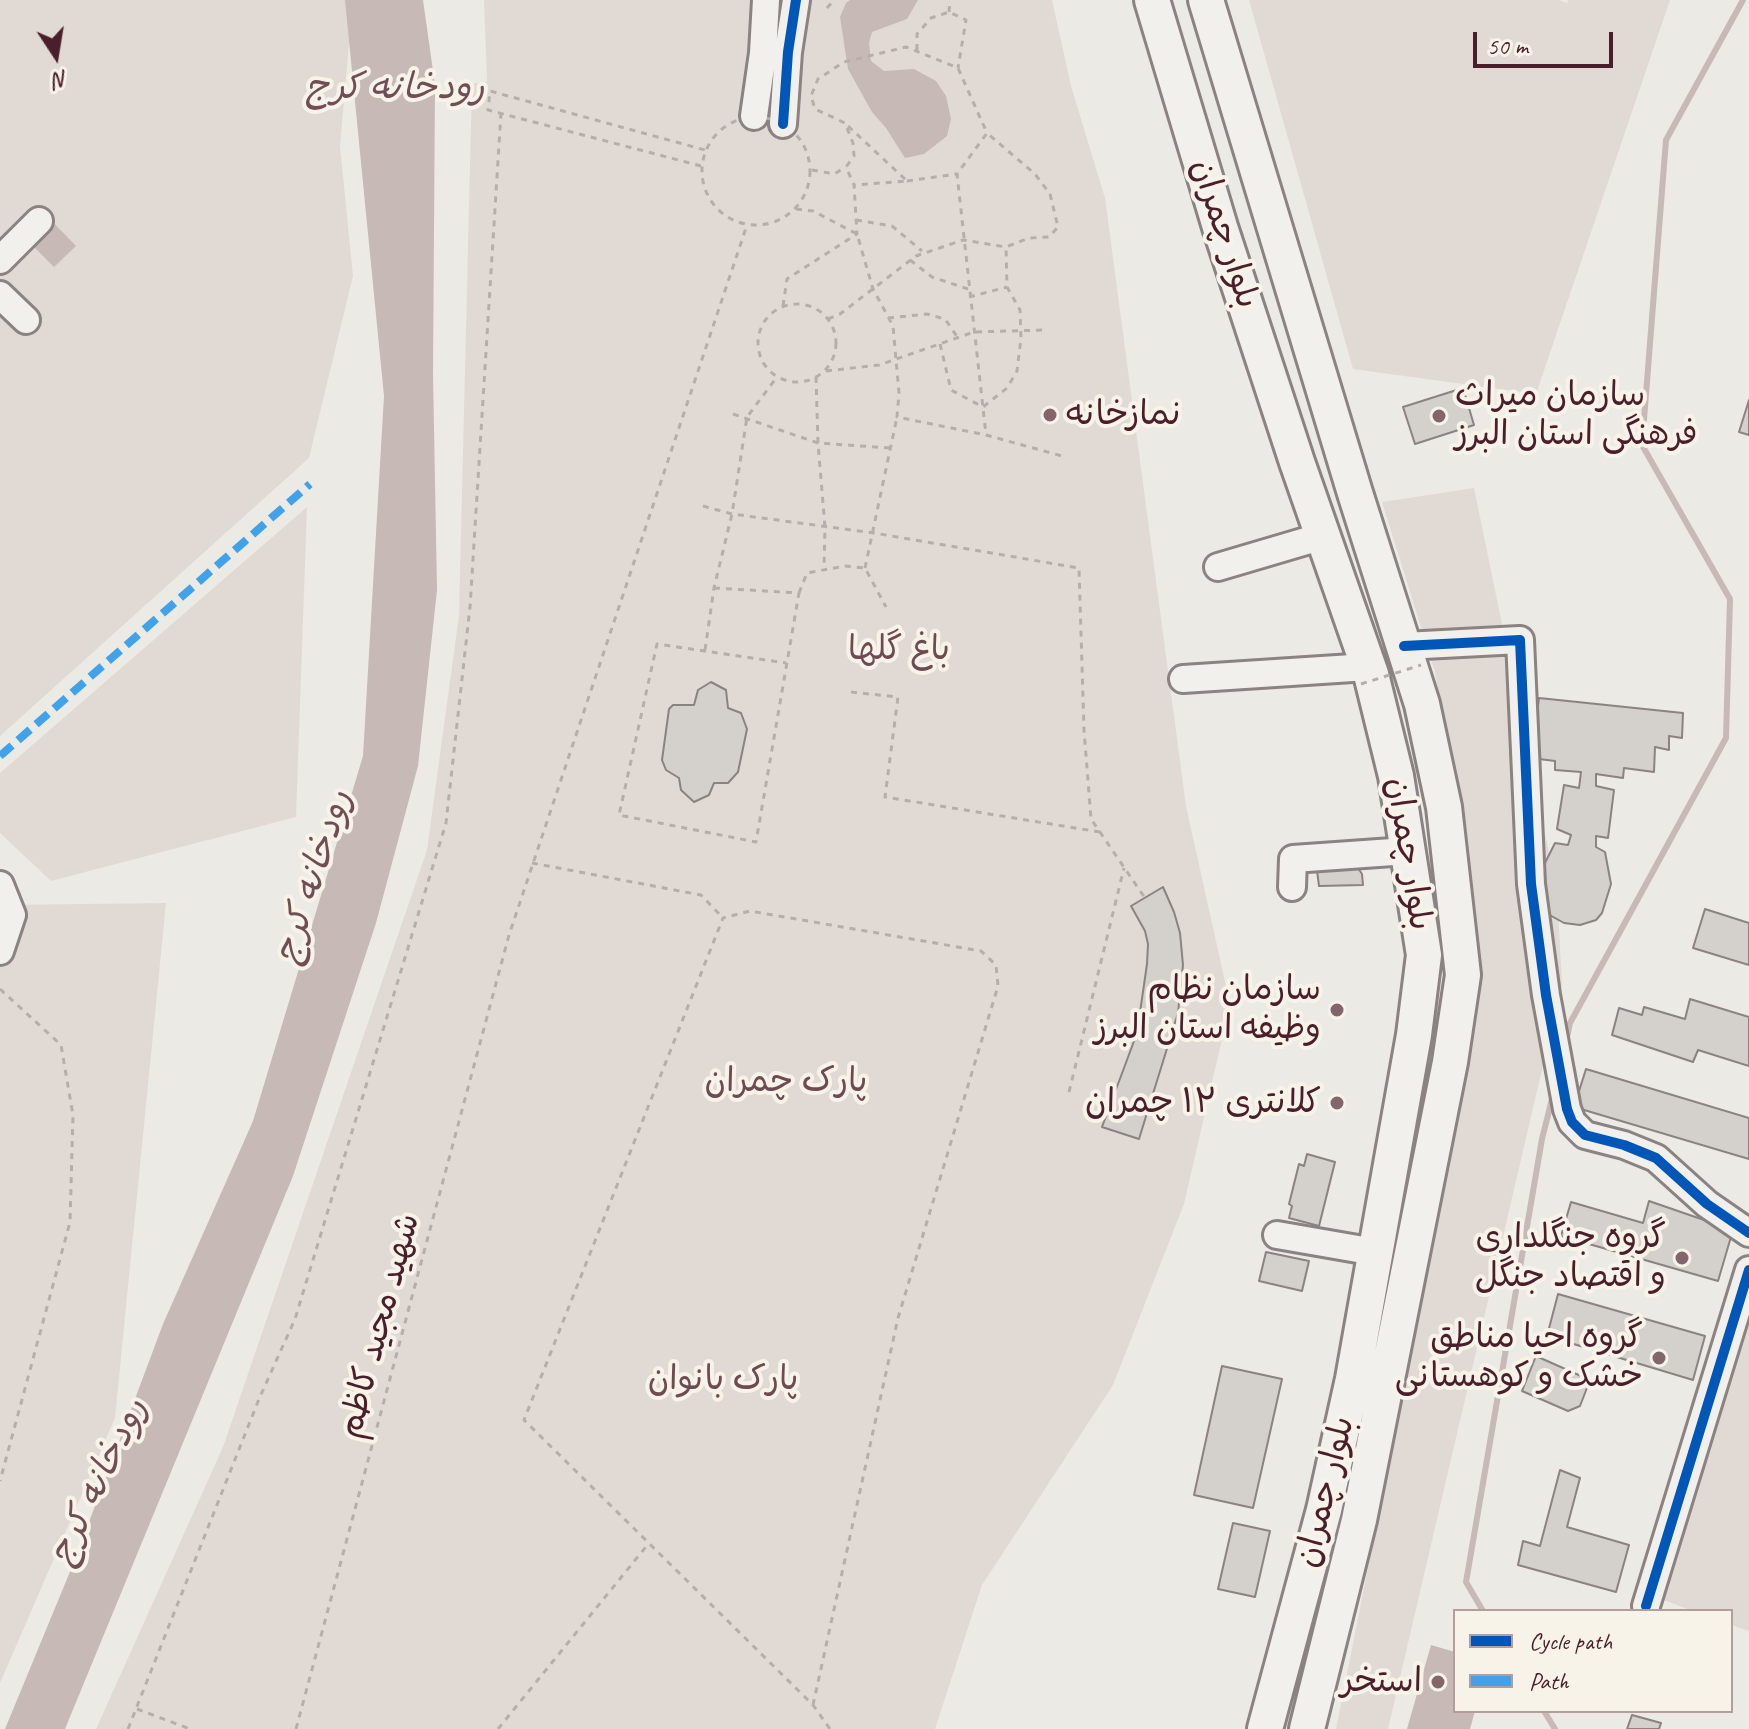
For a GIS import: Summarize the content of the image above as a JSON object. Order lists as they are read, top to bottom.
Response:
{
  "streets": {
    "main road": ["بلوار چمران"],
    "path": ["شهید مجید کاظم"]
  },
  "water": ["رودخانه کرج"],
  "parks": ["باغ گلها", "پارک چمران", "پارک بانوان"],
  "places": [
    "نمازخانه",
    "سازمان میراث فرهنگی استان البرز",
    "سازمان نظام وظیفه استان البرز",
    "کلانتری ۱۲ چمران",
    "گروه جنگلداری و اقتصاد جنگل",
    "گروه احیا مناطق خشک و کوهستانی",
    "استخر"
  ],
  "legend": ["Cycle path", "Path"],
  "scale_bar": "50 m",
  "north": "bottom"
}
